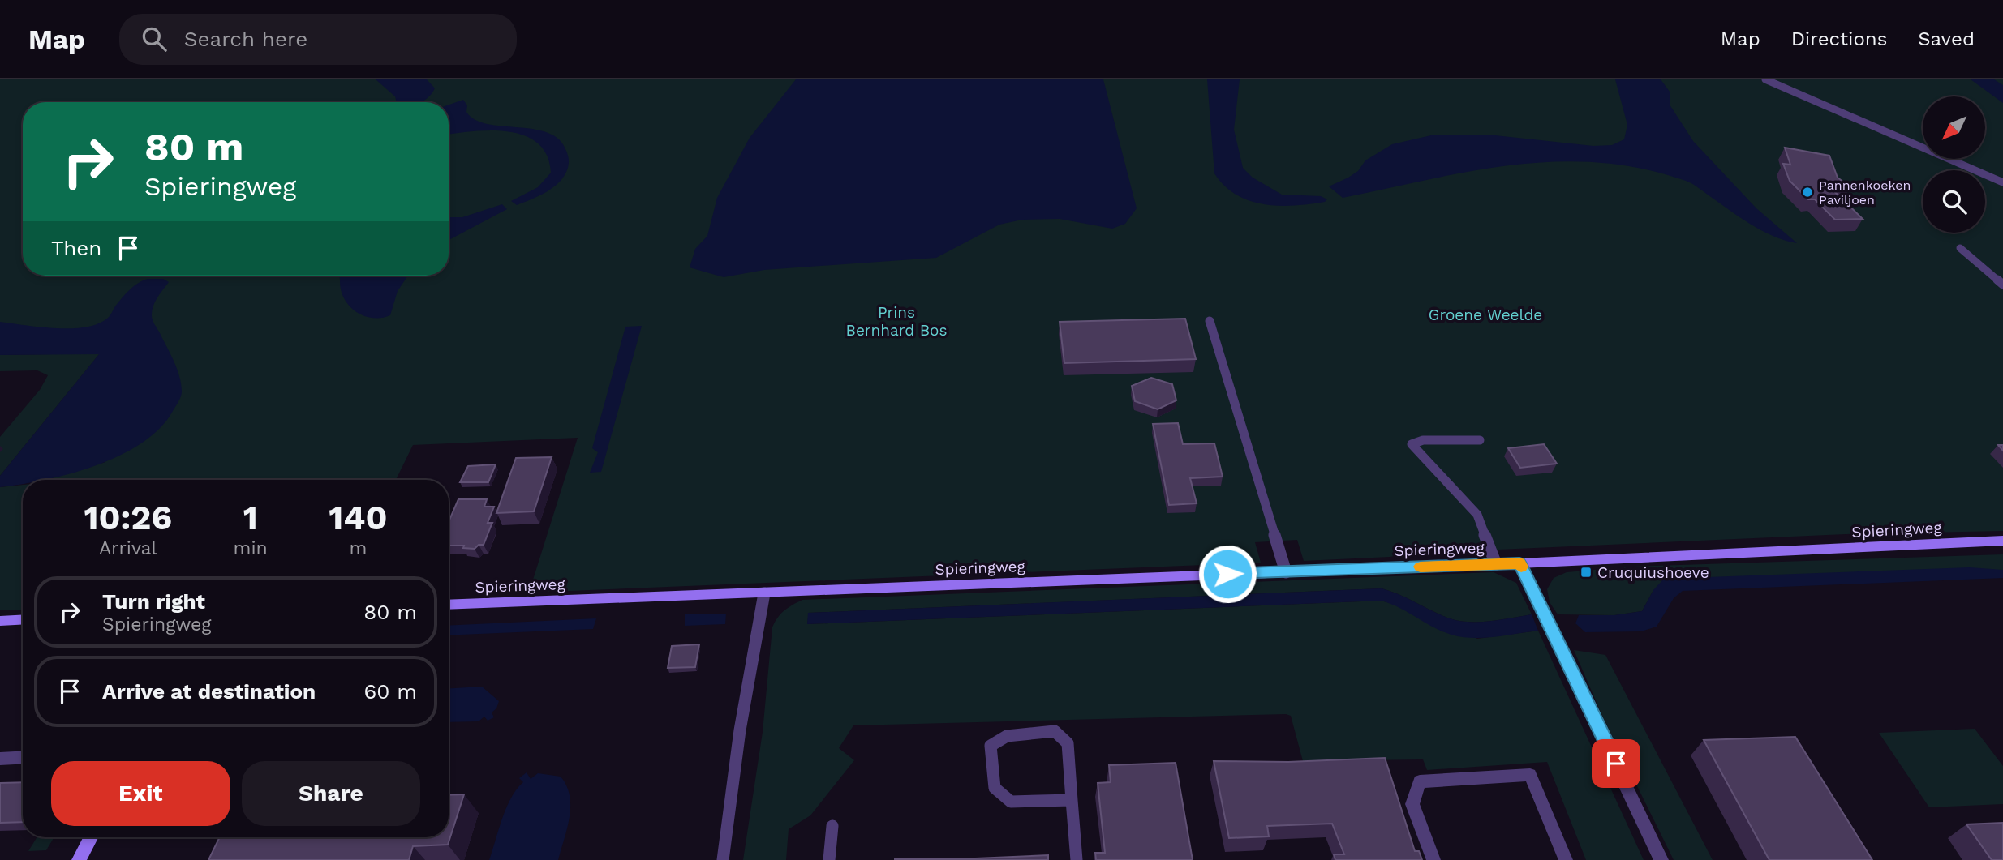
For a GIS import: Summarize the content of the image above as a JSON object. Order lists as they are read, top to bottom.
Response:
{
  "streets": {
    "street": ["Spieringweg"]
  },
  "parks": ["Prins Bernhard Bos", "Groene Weelde"],
  "places": {
    "other": ["Pannenkoeken Paviljoen"],
    "transit": ["Cruquiushoeve"]
  },
  "north": "bottom left",
  "page": {
    "header": "Map",
    "search": "Search here",
    "nav": ["Map", "Directions", "Saved"],
    "turn": ["80 m", "Spieringweg"],
    "then": "Then",
    "eta": [
      "10:26",
      "Arrival",
      "1",
      "min",
      "140",
      "m"
    ],
    "list": [
      {
        "name": "Turn right",
        "note": "Spieringweg",
        "value": "80 m"
      },
      {
        "name": "Arrive at destination",
        "value": "60 m"
      }
    ],
    "buttons": ["Exit", "Share"]
  }
}
